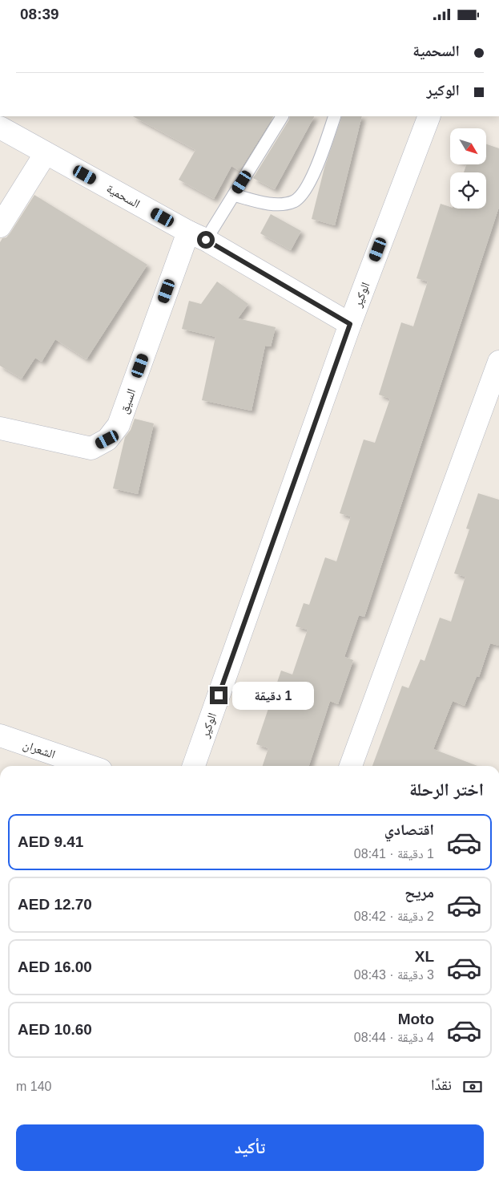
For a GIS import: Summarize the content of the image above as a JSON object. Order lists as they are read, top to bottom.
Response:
{
  "streets": {
    "street": [
      "السحمية",
      "الوكير",
      "السيق",
      "الشعران"
    ]
  },
  "crossings": [
    ["السحمية", "الوكير"],
    ["السحمية", "السيق"]
  ],
  "north": "bottom right",
  "page": {
    "status": "08:39",
    "banner": ["السحمية", "الوكير"],
    "bubble": "1 دقيقة",
    "heading": "اختر الرحلة",
    "list": [
      {
        "name": "اقتصادي",
        "note": "1 دقيقة · 08:41",
        "value": "AED 9.41"
      },
      {
        "name": "مريح",
        "note": "2 دقيقة · 08:42",
        "value": "AED 12.70"
      },
      {
        "name": "XL",
        "note": "3 دقيقة · 08:43",
        "value": "AED 16.00"
      },
      {
        "name": "Moto",
        "note": "4 دقيقة · 08:44",
        "value": "AED 10.60"
      }
    ],
    "pay": ["نقدًا", "140 m"],
    "buttons": "تأكيد"
  }
}
